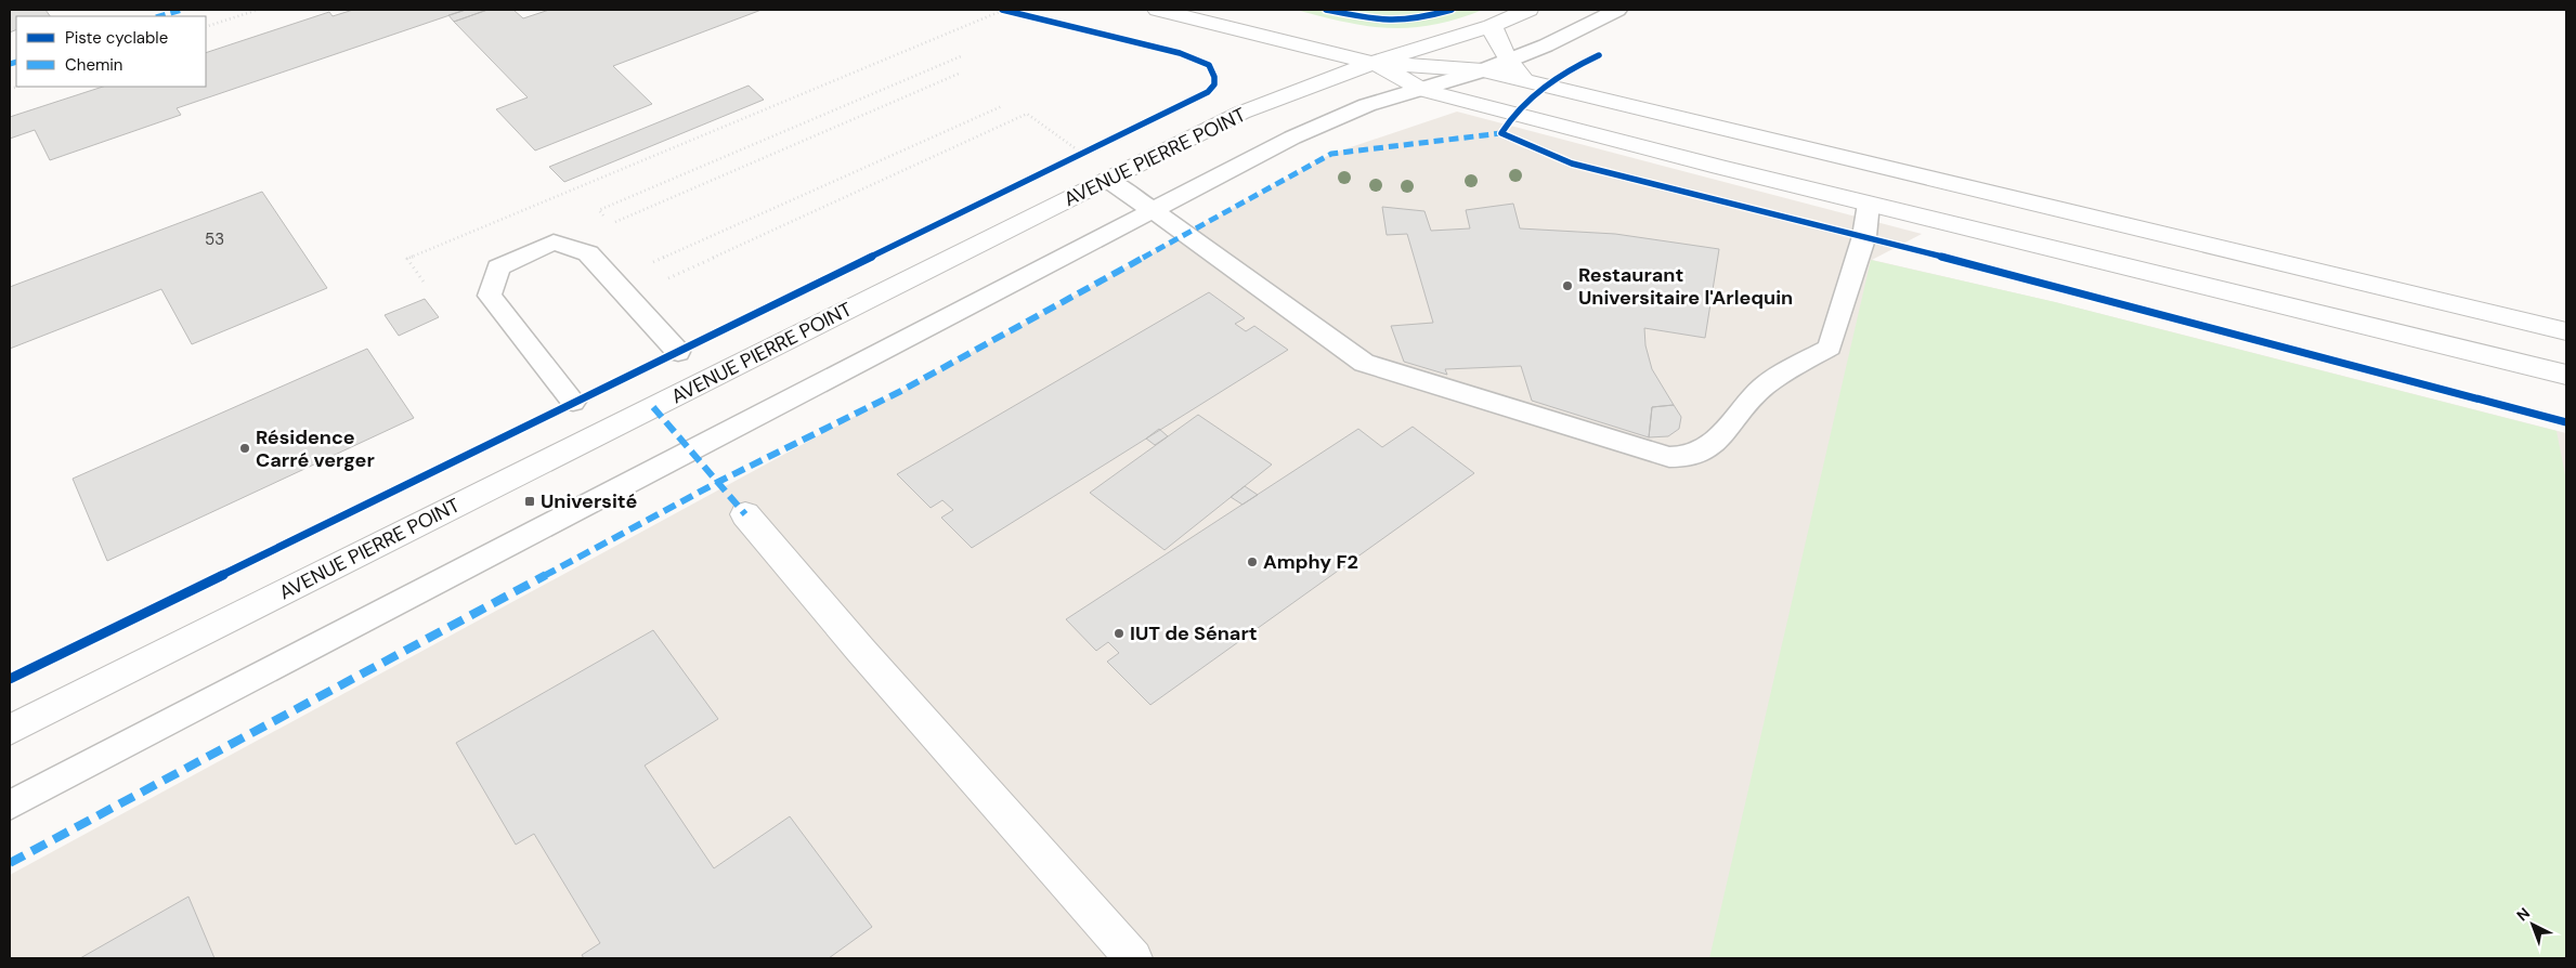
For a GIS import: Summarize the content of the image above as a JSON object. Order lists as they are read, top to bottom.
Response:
{
  "streets": {
    "street": ["AVENUE PIERRE POINT"]
  },
  "places": {
    "other": [
      "Restaurant Universitaire l'Arlequin",
      "Résidence Carré verger",
      "Amphy F2",
      "IUT de Sénart"
    ],
    "transit": ["Université"]
  },
  "house_numbers": ["53"],
  "legend": ["Piste cyclable", "Chemin"],
  "north": "top left"
}
